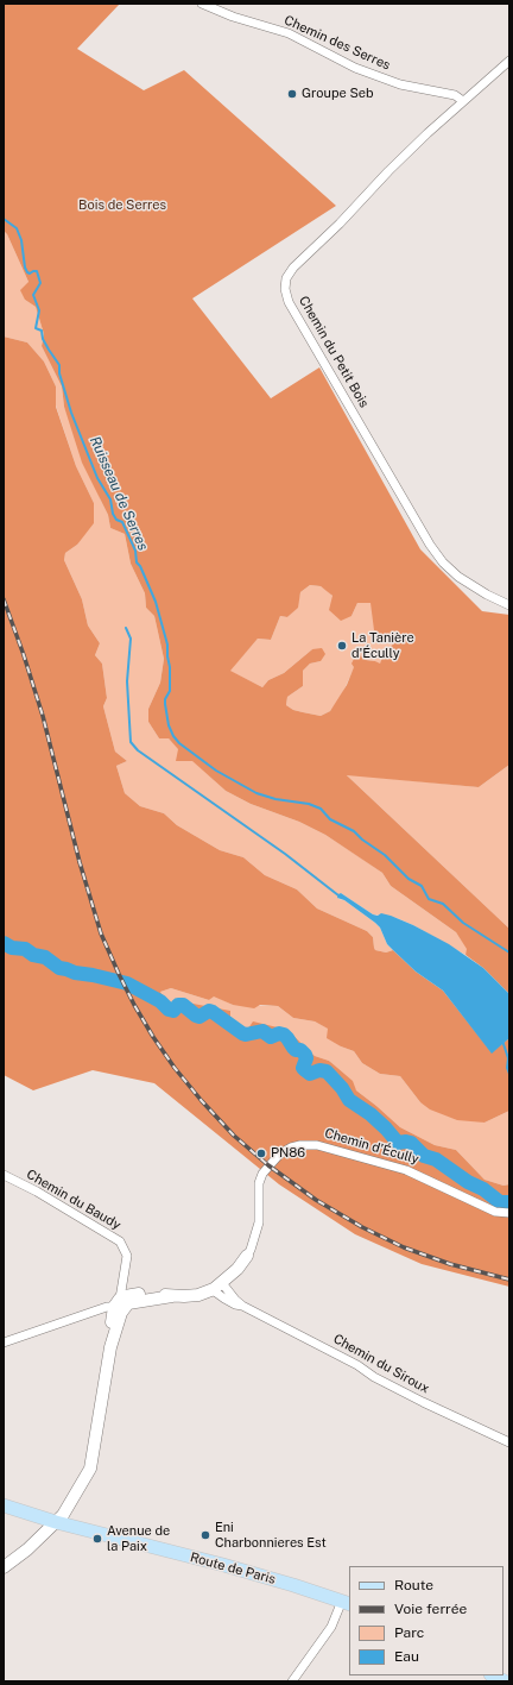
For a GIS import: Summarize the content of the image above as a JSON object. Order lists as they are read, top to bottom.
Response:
{
  "streets": {
    "main road": ["Route de Paris"],
    "street": [
      "Chemin des Serres",
      "Chemin du Petit Bois",
      "Chemin d'Écully",
      "Chemin du Baudy",
      "Chemin du Siroux"
    ]
  },
  "crossings": [
    ["Chemin des Serres", "Chemin du Petit Bois"],
    ["Chemin d'Écully", "Chemin du Baudy"],
    ["Chemin d'Écully", "Chemin du Siroux"]
  ],
  "water": ["Ruisseau de Serres"],
  "parks": ["Bois de Serres"],
  "places": [
    "Groupe Seb",
    "La Tanière d'Écully",
    "PN86",
    "Eni Charbonnieres Est",
    "Avenue de la Paix"
  ],
  "legend": [
    "Route",
    "Voie ferrée",
    "Parc",
    "Eau"
  ]
}
